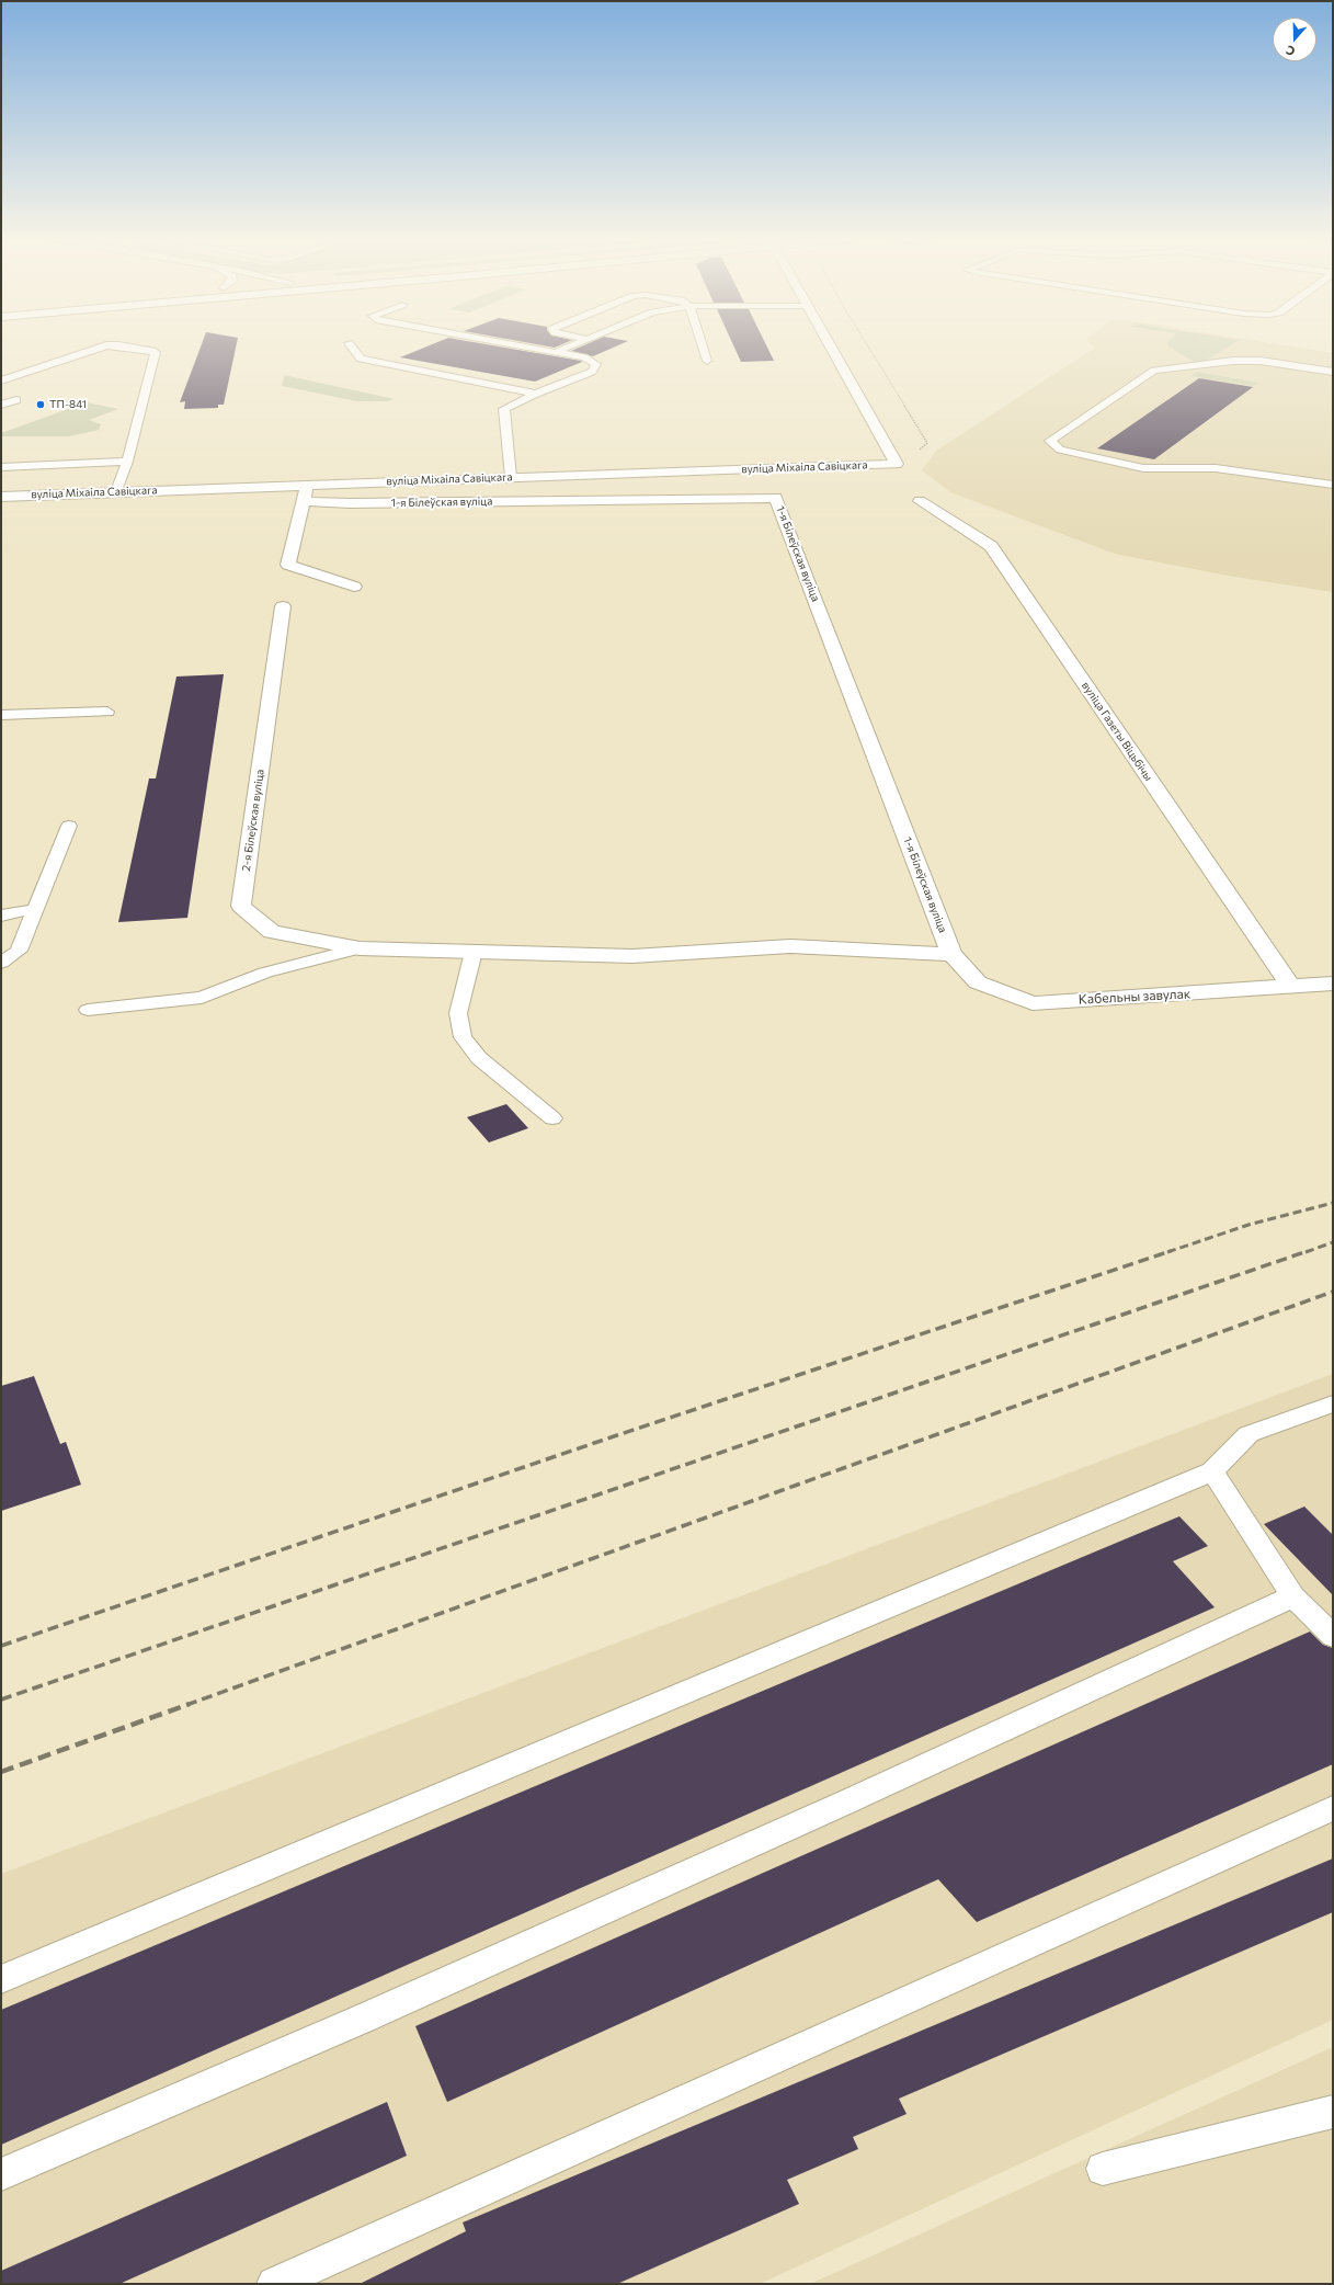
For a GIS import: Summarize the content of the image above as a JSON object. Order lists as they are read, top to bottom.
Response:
{
  "streets": {
    "street": [
      "вуліца Міхаіла Савіцкага",
      "1-я Білеўская вуліца",
      "вуліца Газеты Віцьбічы",
      "2-я Білеўская вуліца",
      "Кабельны завулак"
    ]
  },
  "crossings": [
    ["1-я Білеўская вуліца", "Кабельны завулак"],
    ["вуліца Газеты Віцьбічы", "Кабельны завулак"]
  ],
  "places": ["ТП-841"],
  "north": "bottom"
}
